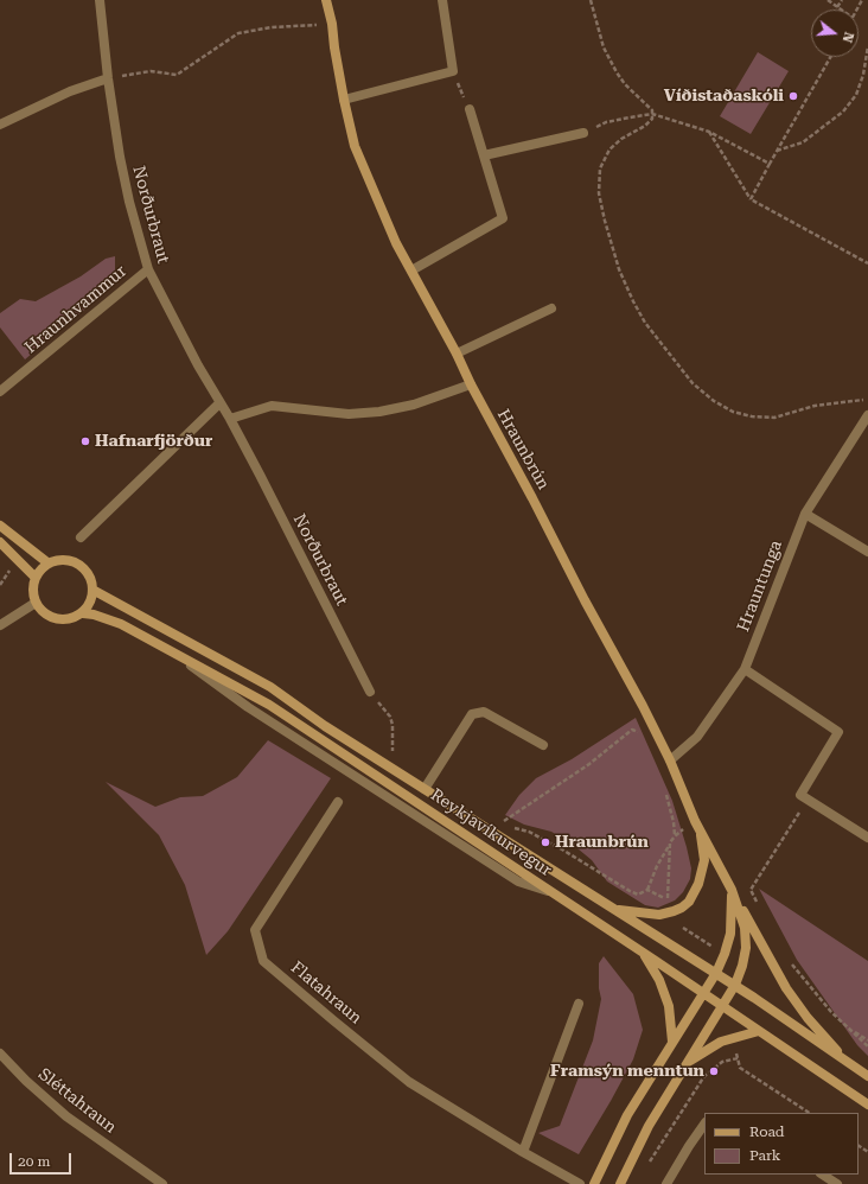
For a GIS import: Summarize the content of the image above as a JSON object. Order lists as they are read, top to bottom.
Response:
{
  "streets": {
    "main road": ["Hraunbrún", "Reykjavíkurvegur"],
    "street": [
      "Norðurbraut",
      "Hraunhvammur",
      "Hrauntunga",
      "Flatahraun",
      "Sléttahraun"
    ]
  },
  "crossings": [
    ["Norðurbraut", "Hraunhvammur"],
    ["Hraunbrún", "Hrauntunga"],
    ["Hraunbrún", "Reykjavíkurvegur"]
  ],
  "places": [
    "Víðistaðaskóli",
    "Hafnarfjörður",
    "Hraunbrún",
    "Framsýn menntun"
  ],
  "legend": ["Road", "Park"],
  "scale_bar": "20 m",
  "north": "right"
}
